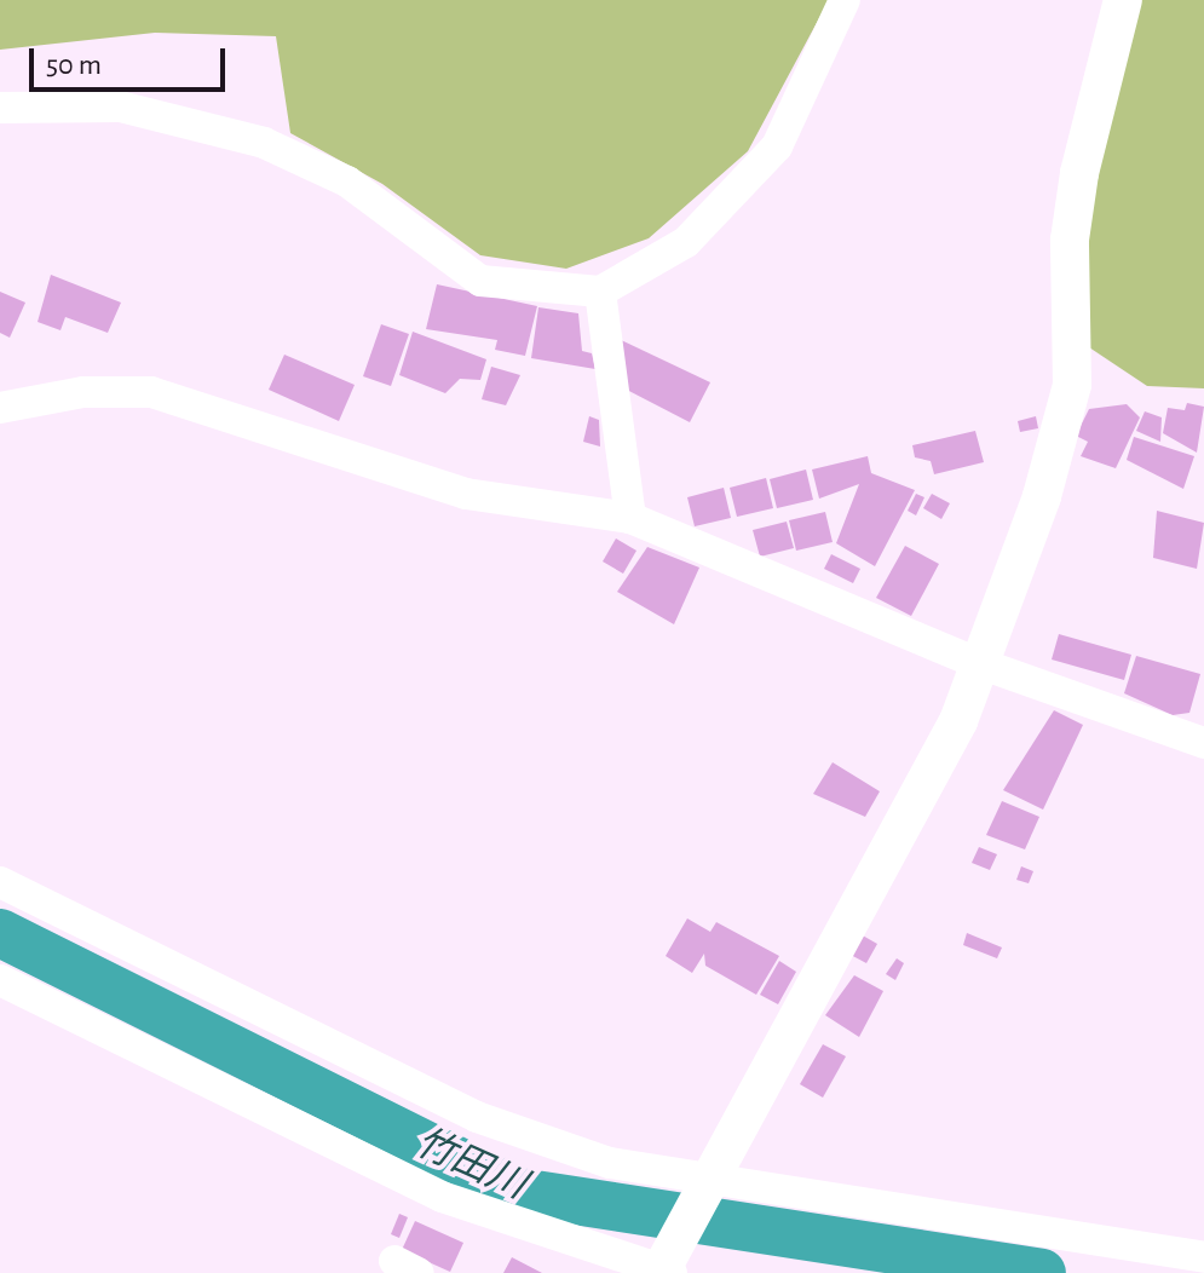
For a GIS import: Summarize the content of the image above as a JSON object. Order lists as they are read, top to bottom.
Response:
{
  "water": ["竹田川"],
  "scale_bar": "50 m"
}
